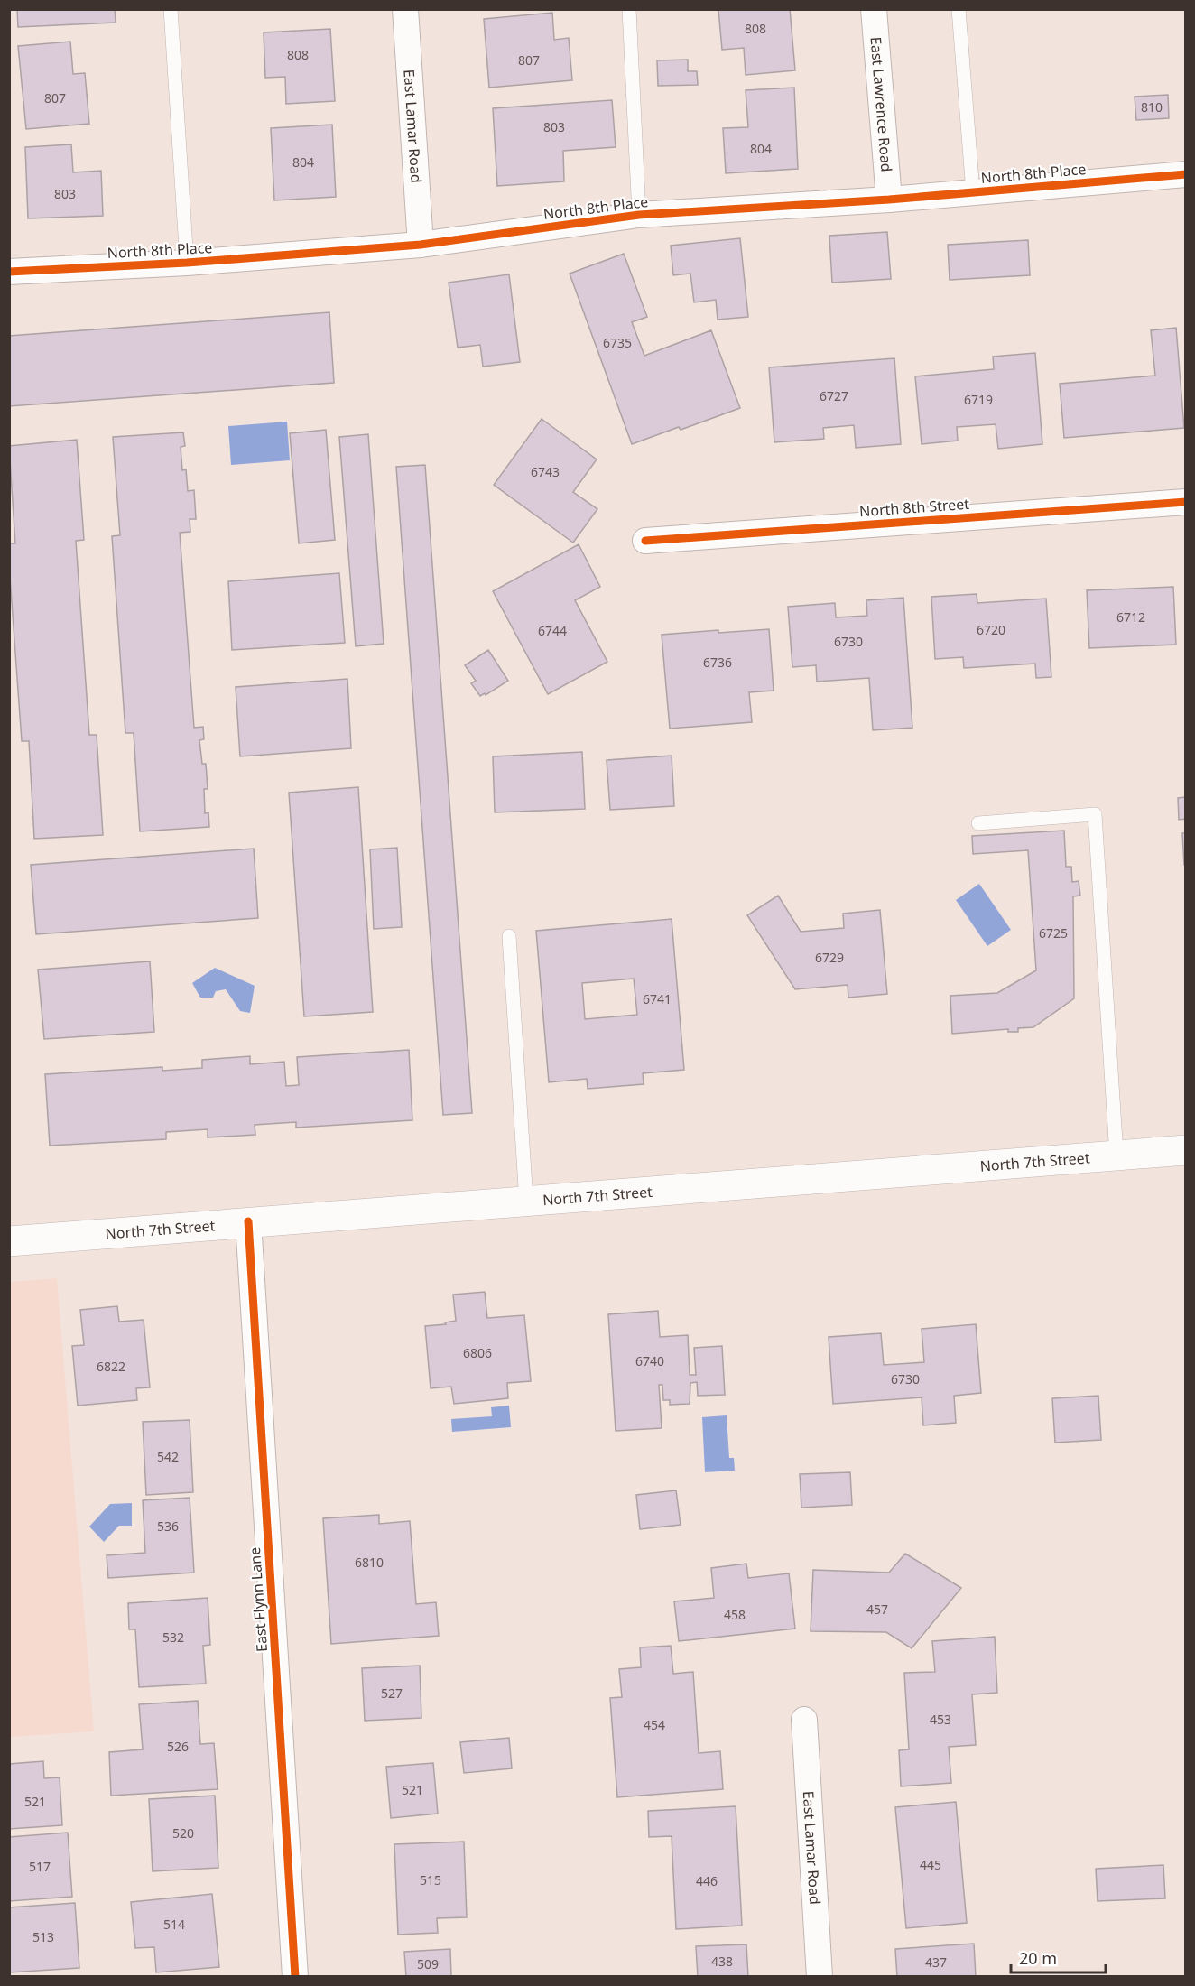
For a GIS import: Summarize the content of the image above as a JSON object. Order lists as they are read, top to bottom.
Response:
{
  "streets": {
    "main road": ["North 7th Street"],
    "street": [
      "East Lawrence Road",
      "East Lamar Road",
      "North 8th Place",
      "North 8th Street",
      "East Flynn Lane"
    ]
  },
  "crossings": [
    ["East Lawrence Road", "North 8th Place"],
    ["East Lamar Road", "North 8th Place"],
    ["North 7th Street", "East Flynn Lane"]
  ],
  "house_numbers": [
    "808",
    "808",
    "807",
    "807",
    "810",
    "803",
    "804",
    "804",
    "803",
    "6735",
    "6727",
    "6719",
    "6743",
    "6712",
    "6720",
    "6744",
    "6730",
    "6736",
    "6725",
    "6729",
    "6741",
    "6806",
    "6740",
    "6822",
    "6730",
    "542",
    "536",
    "6810",
    "457",
    "458",
    "532",
    "527",
    "453",
    "454",
    "526",
    "521",
    "521",
    "520",
    "445",
    "517",
    "515",
    "446",
    "514",
    "513",
    "438",
    "437",
    "509"
  ],
  "scale_bar": "20 m"
}
